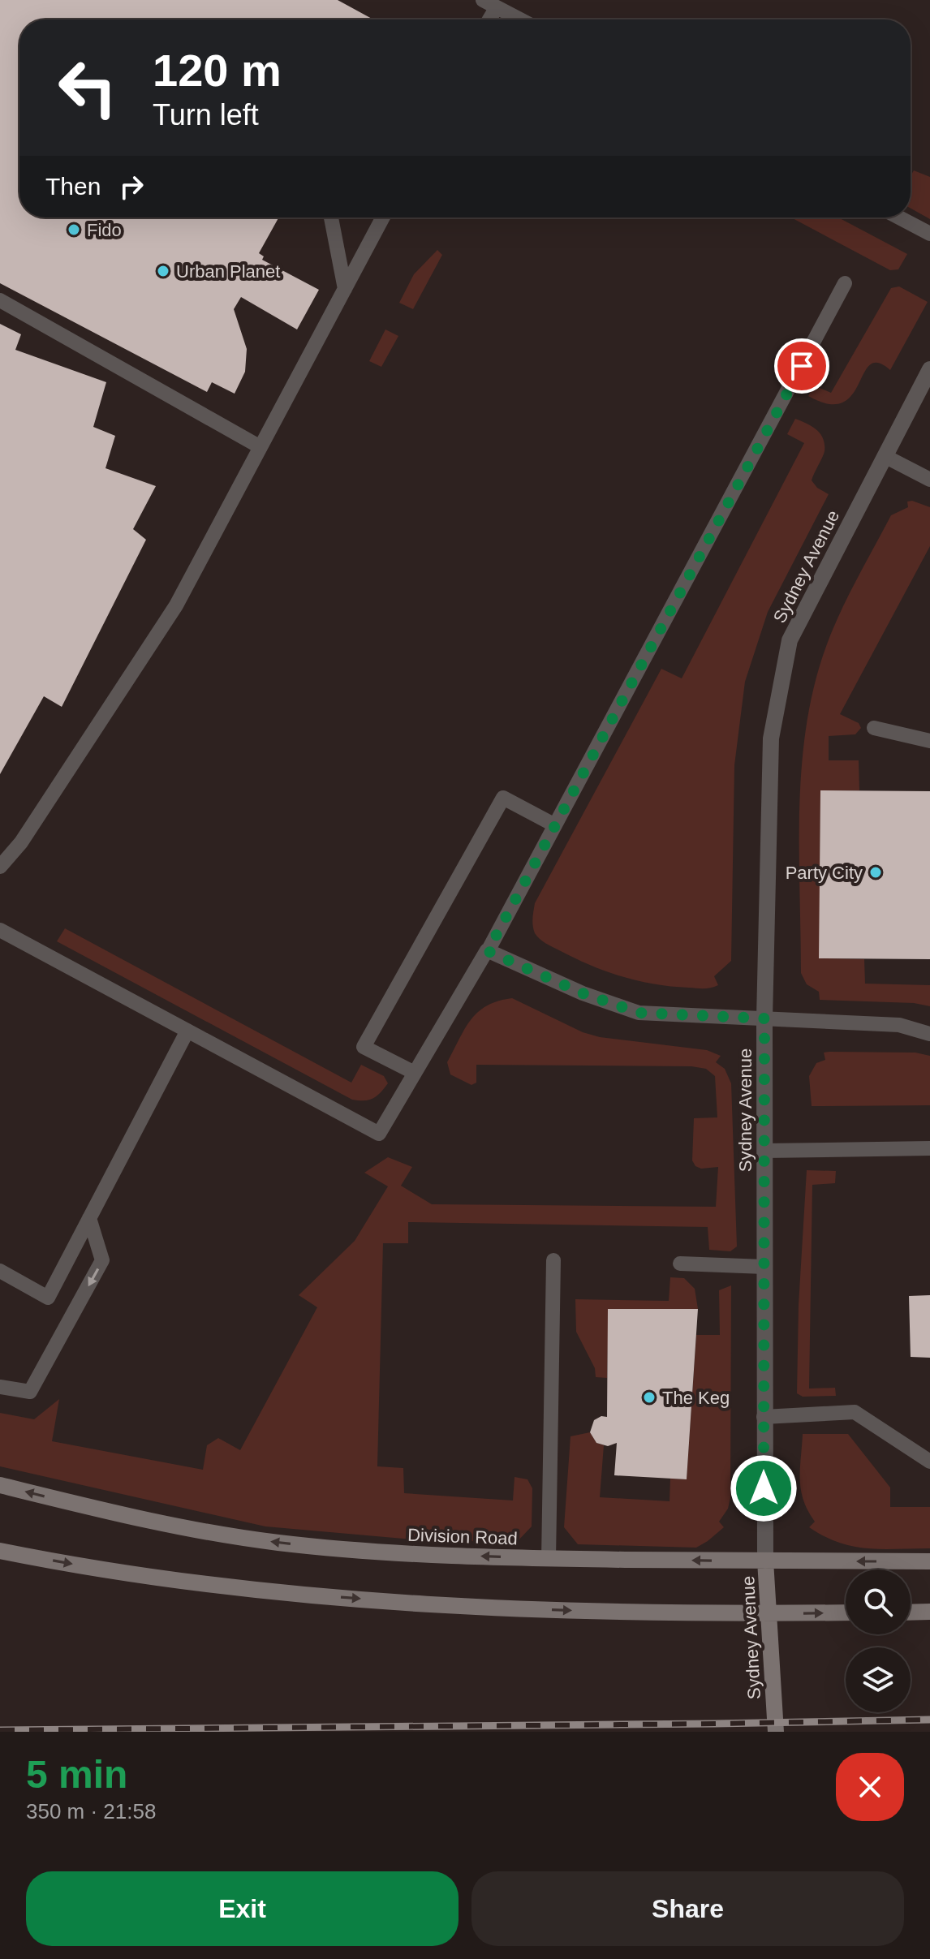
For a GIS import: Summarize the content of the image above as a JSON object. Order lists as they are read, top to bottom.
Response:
{
  "streets": {
    "main road": ["Sydney Avenue", "Division Road"]
  },
  "crossings": [
    ["Sydney Avenue", "Division Road"]
  ],
  "places": [
    "Fido",
    "Urban Planet",
    "Party City",
    "The Keg"
  ],
  "page": {
    "turn": ["120 m", "Turn left"],
    "then": "Then",
    "heading": ["5 min", "350 m · 21:58"],
    "buttons": ["Exit", "Share"]
  }
}
